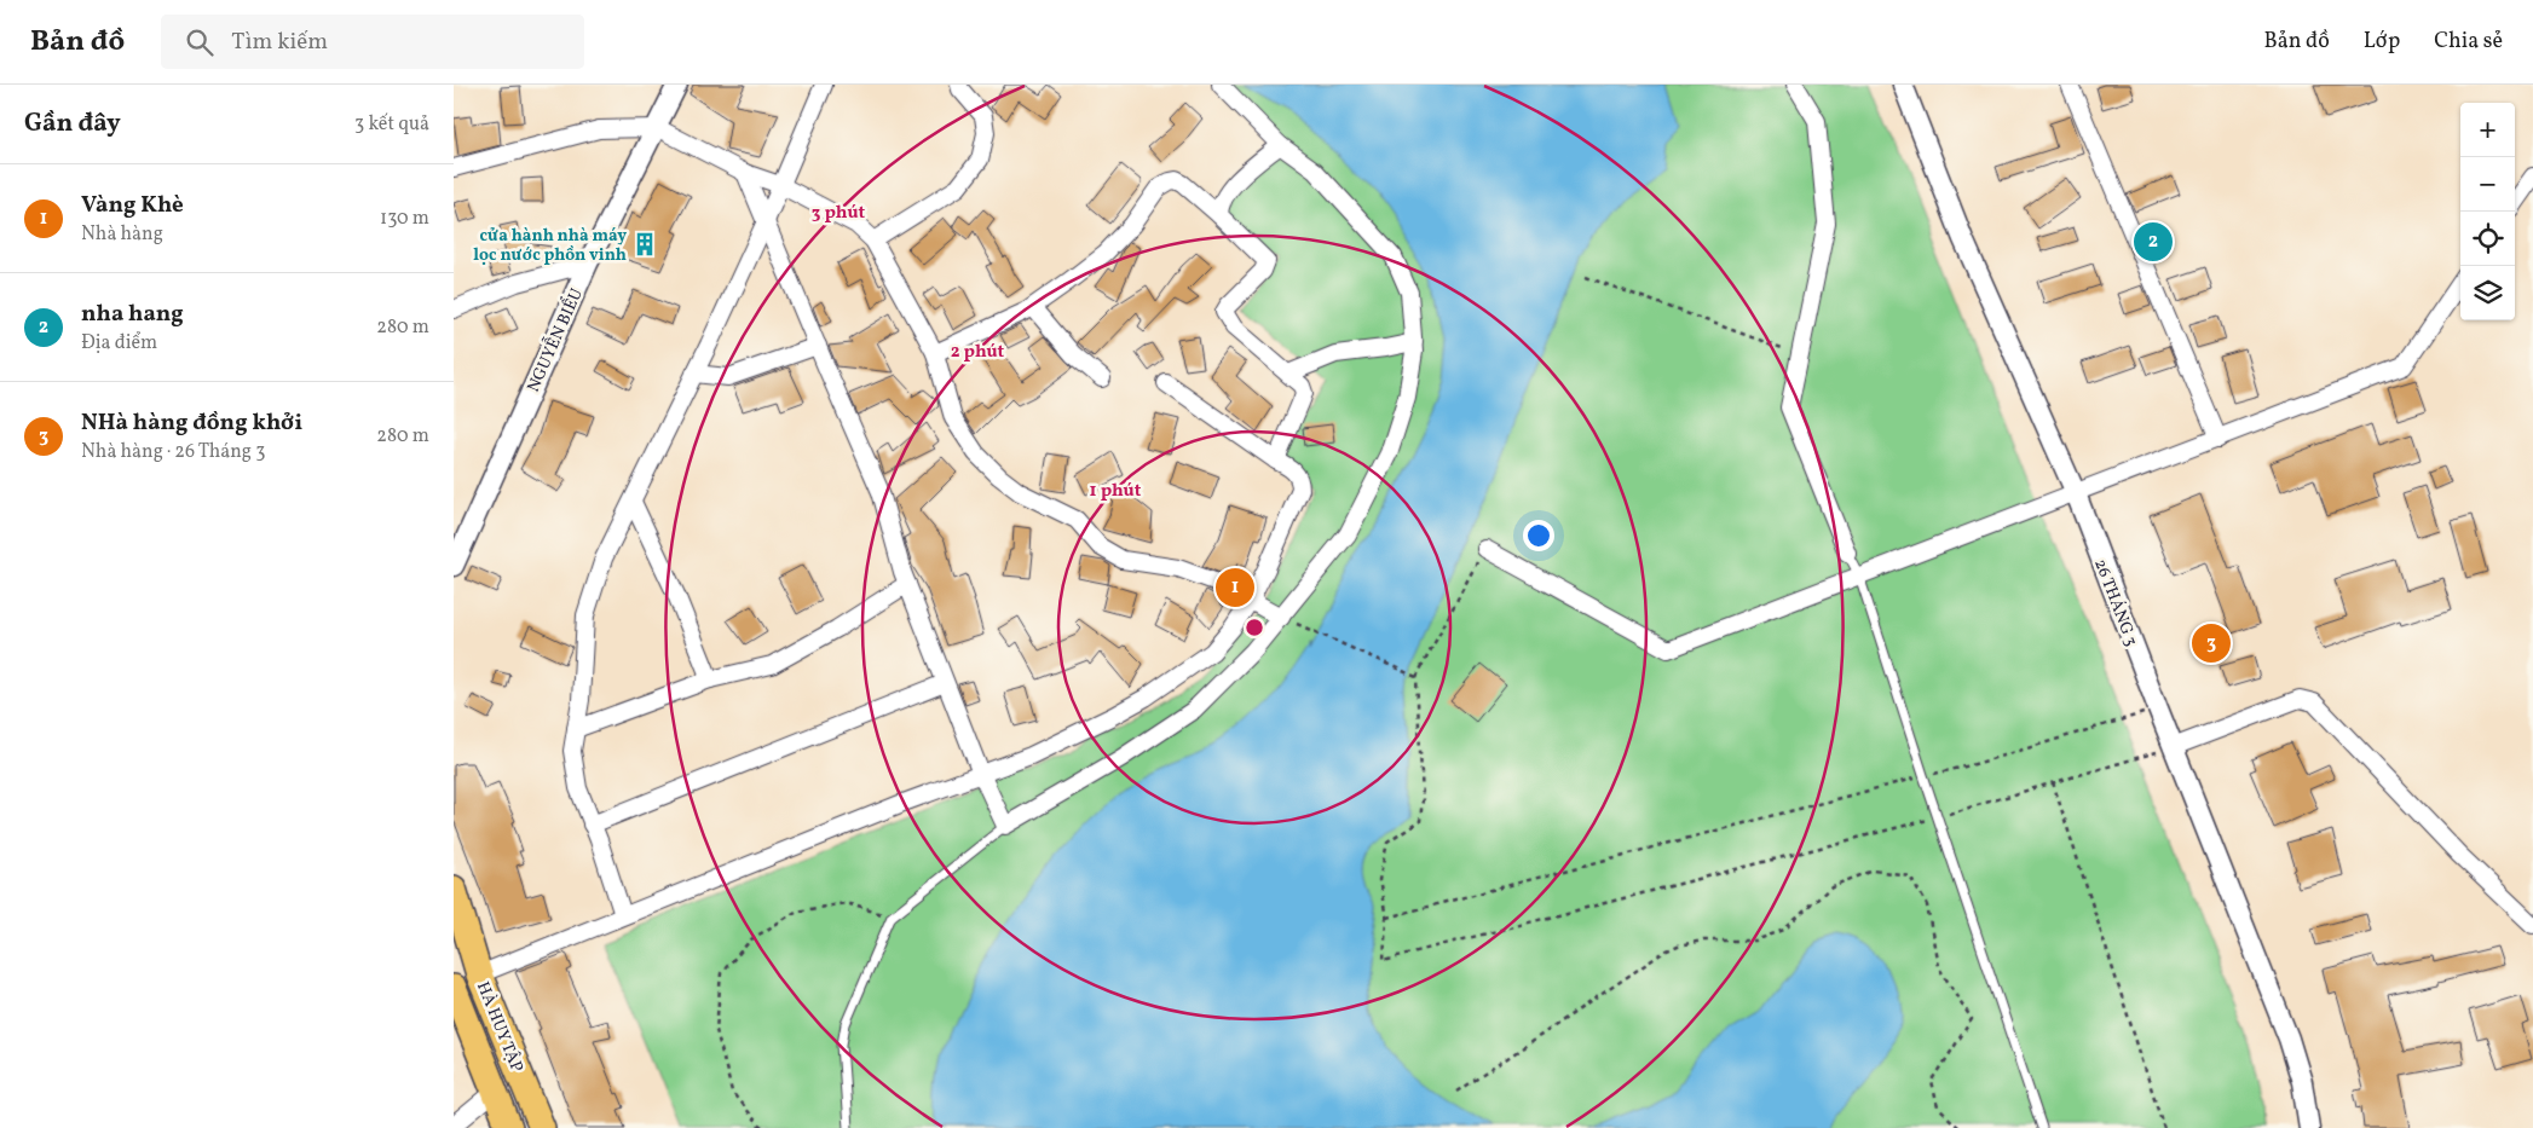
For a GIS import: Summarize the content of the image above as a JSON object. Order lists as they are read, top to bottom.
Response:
{
  "streets": {
    "main road": ["HÀ HUY TẬP"],
    "street": ["NGUYỄN BIỂU", "26 THÁNG 3"]
  },
  "places": {
    "building": ["cửa hành nhà máy lọc nước phồn vinh"]
  },
  "page": {
    "header": "Bản đồ",
    "search": "Tìm kiếm",
    "nav": ["Bản đồ", "Lớp", "Chia sẻ"],
    "heading": ["Gần đây", "3 kết quả"],
    "map_buttons": ["+", "−"],
    "list": [
      {
        "mark": "1",
        "name": "Vàng Khè",
        "note": "Nhà hàng",
        "value": "130 m"
      },
      {
        "mark": "2",
        "name": "nha hang",
        "note": "Địa điểm",
        "value": "280 m"
      },
      {
        "mark": "3",
        "name": "NHà hàng đồng khởi",
        "note": "Nhà hàng · 26 Tháng 3",
        "value": "280 m"
      }
    ],
    "pins": ["2", "1", "3"]
  },
  "rings": ["3 phút", "2 phút", "1 phút"]
}
